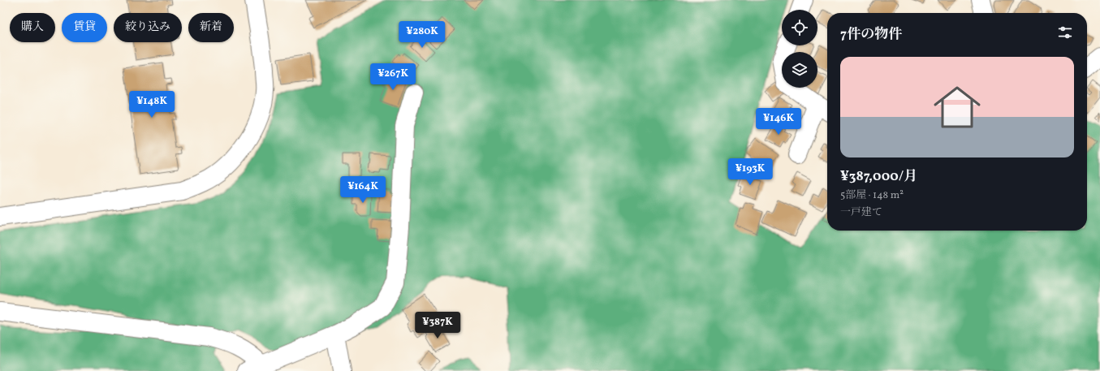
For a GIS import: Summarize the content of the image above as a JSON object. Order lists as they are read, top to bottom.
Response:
{
  "page": {
    "chip": [
      "購入",
      "賃貸",
      "絞り込み",
      "新着"
    ],
    "heading": "7件の物件",
    "price": [
      "¥280K",
      "¥267K",
      "¥148K",
      "¥146K",
      "¥193K",
      "¥164K",
      "¥387K"
    ],
    "list": [
      {
        "name": "¥387,000/月",
        "note": "5部屋 · 148 m² · 一戸建て"
      }
    ]
  }
}
